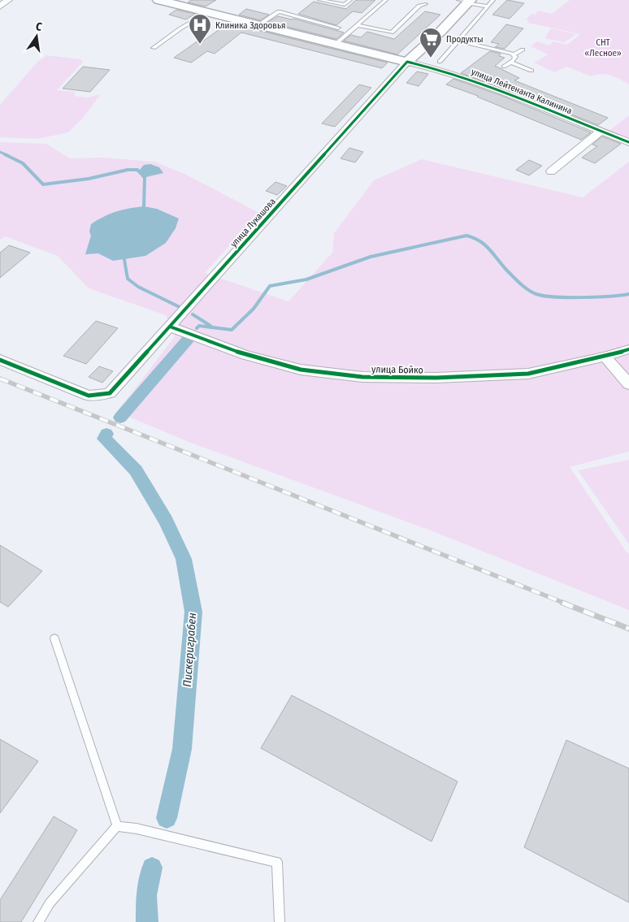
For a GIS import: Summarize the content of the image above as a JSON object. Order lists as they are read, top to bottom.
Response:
{
  "streets": {
    "main road": ["улица Лейтенанта Калинина", "улица Лукашова"],
    "street": ["улица Бойко"]
  },
  "crossings": [
    ["улица Лейтенанта Калинина", "улица Лукашова"],
    ["улица Лукашова", "улица Бойко"]
  ],
  "water": ["Пискериграбен"],
  "parks": ["СНТ «Лесное»"],
  "places": {
    "hospital": ["Клиника Здоровья"],
    "supermarket": ["Продукты"]
  },
  "north": "top"
}
